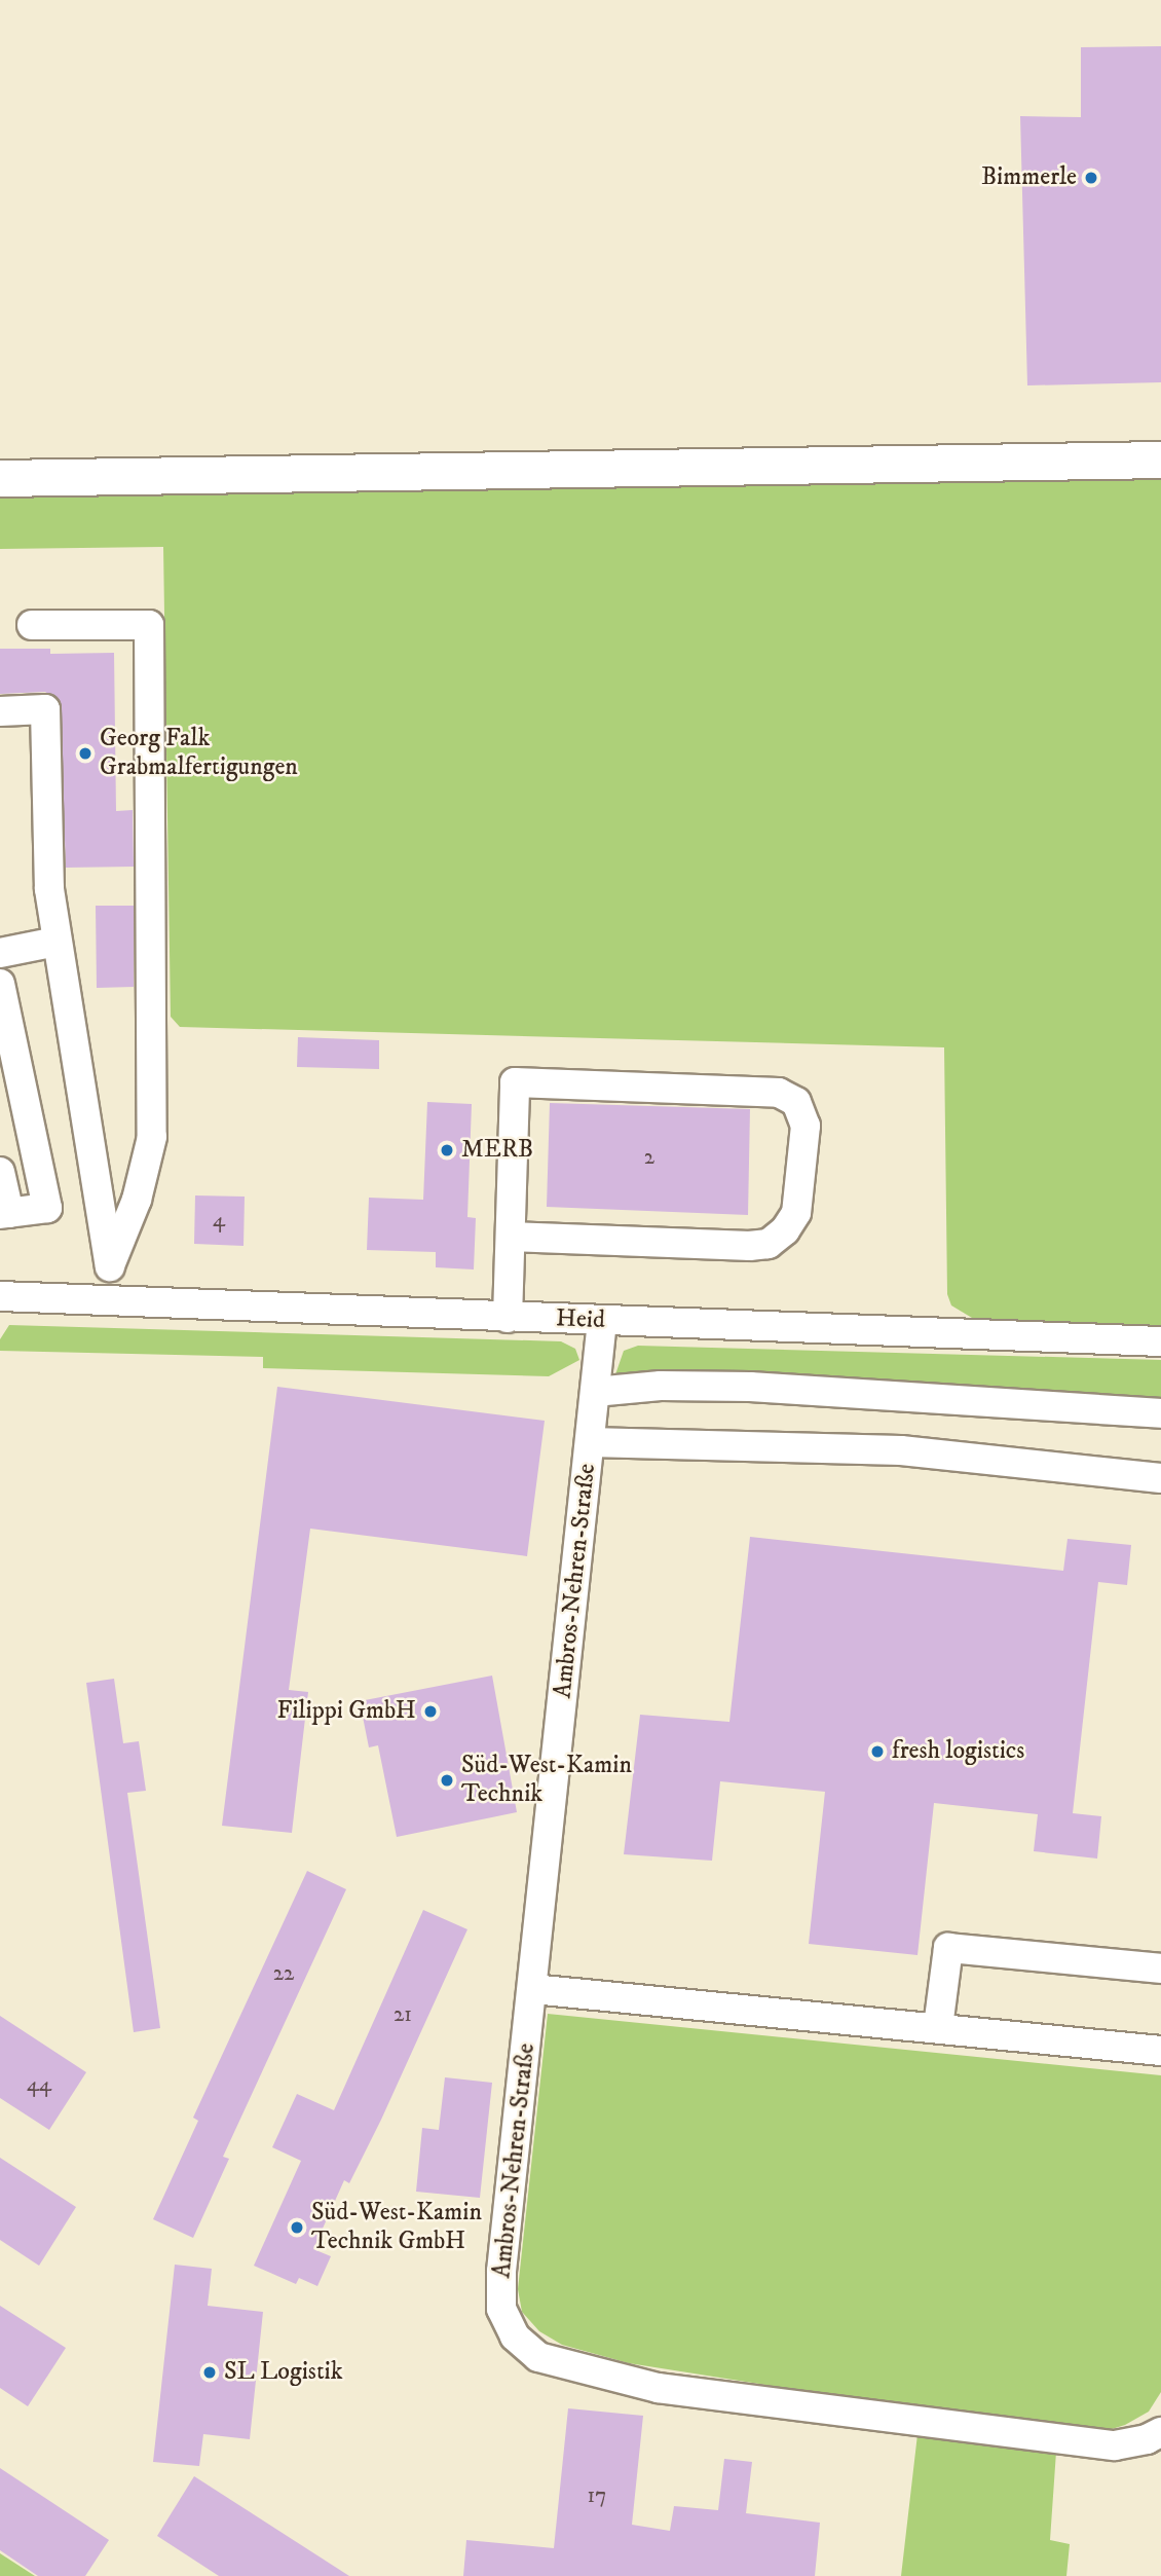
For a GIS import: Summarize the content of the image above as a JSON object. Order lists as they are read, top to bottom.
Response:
{
  "streets": {
    "street": ["Heid", "Ambros-Nehren-Straße"]
  },
  "crossings": [
    ["Heid", "Ambros-Nehren-Straße"]
  ],
  "places": [
    "Bimmerle",
    "Georg Falk Grabmalfertigungen",
    "MERB",
    "Filippi GmbH",
    "fresh logistics",
    "Süd-West-Kamin Technik",
    "Süd-West-Kamin Technik GmbH",
    "SL Logistik"
  ],
  "house_numbers": [
    "2",
    "4",
    "22",
    "21",
    "44",
    "17"
  ]
}
